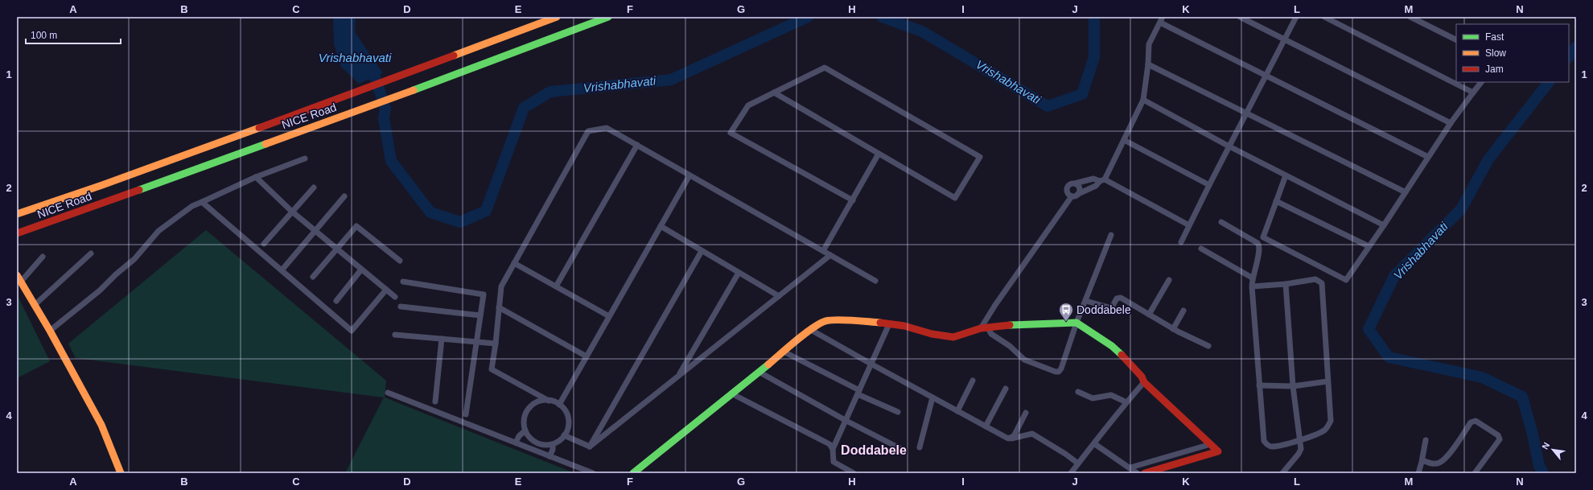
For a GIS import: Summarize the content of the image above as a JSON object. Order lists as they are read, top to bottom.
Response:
{
  "streets": {
    "main road": ["NICE Road"]
  },
  "districts": ["Doddabele"],
  "water": ["Vrishabhavati"],
  "places": {
    "bus stop": ["Doddabele"]
  },
  "legend": ["Fast", "Slow", "Jam"],
  "scale_bar": "100 m",
  "north": "top left",
  "grid": {
    "columns": [
      "A",
      "B",
      "C",
      "D",
      "E",
      "F",
      "G",
      "H",
      "I",
      "J",
      "K",
      "L",
      "M",
      "N"
    ],
    "rows": [
      "1",
      "2",
      "3",
      "4"
    ]
  }
}
